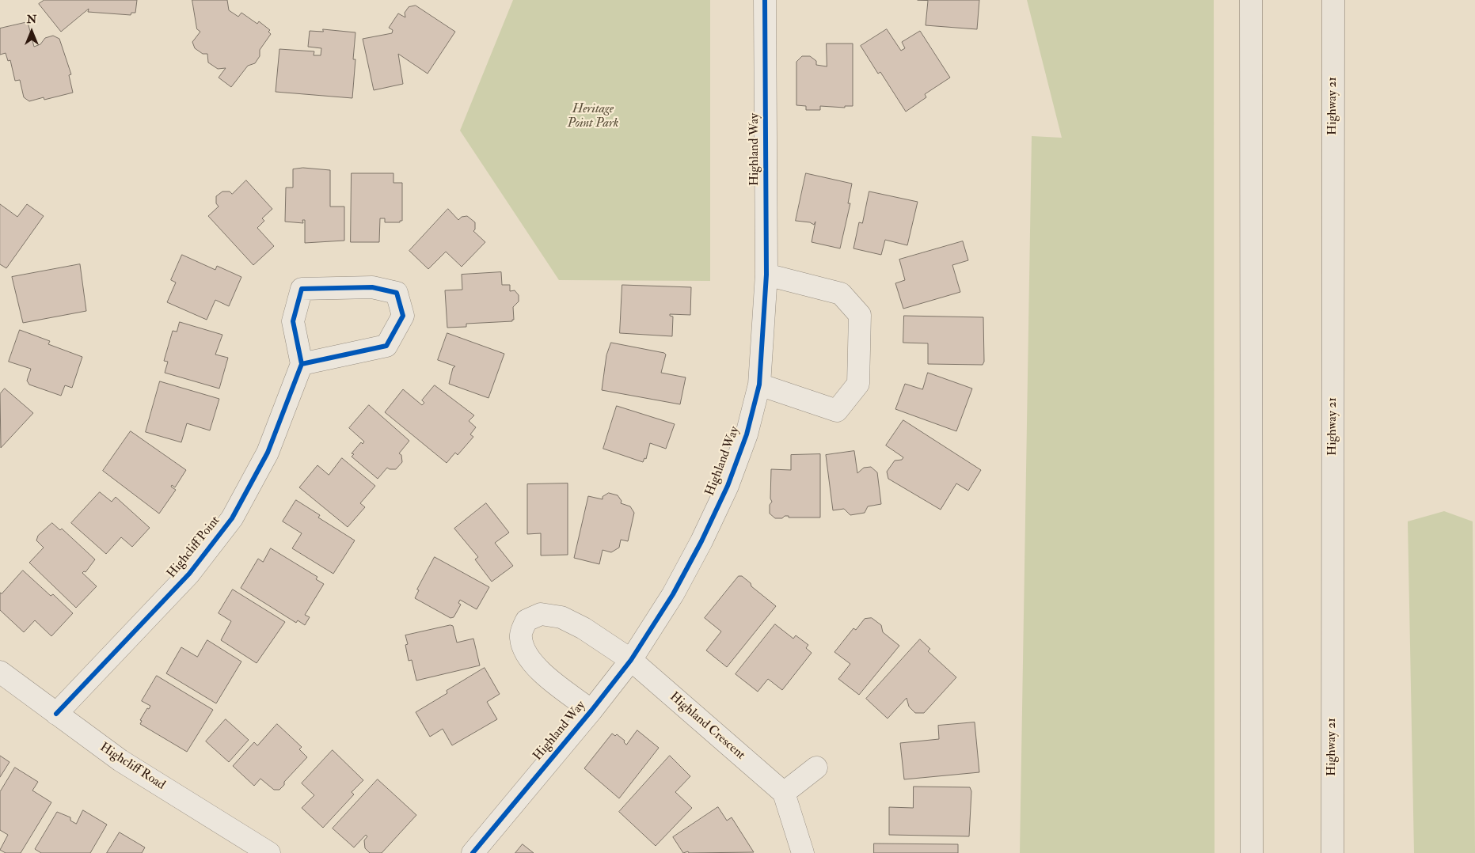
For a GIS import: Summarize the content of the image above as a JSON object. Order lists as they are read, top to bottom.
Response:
{
  "streets": {
    "main road": ["Highway 21"],
    "street": [
      "Highland Way",
      "Highcliff Point",
      "Highland Crescent",
      "Highcliff Road"
    ]
  },
  "crossings": [
    ["Highland Way", "Highland Crescent"],
    ["Highcliff Point", "Highcliff Road"]
  ],
  "parks": ["Heritage Point Park"],
  "north": "top"
}
